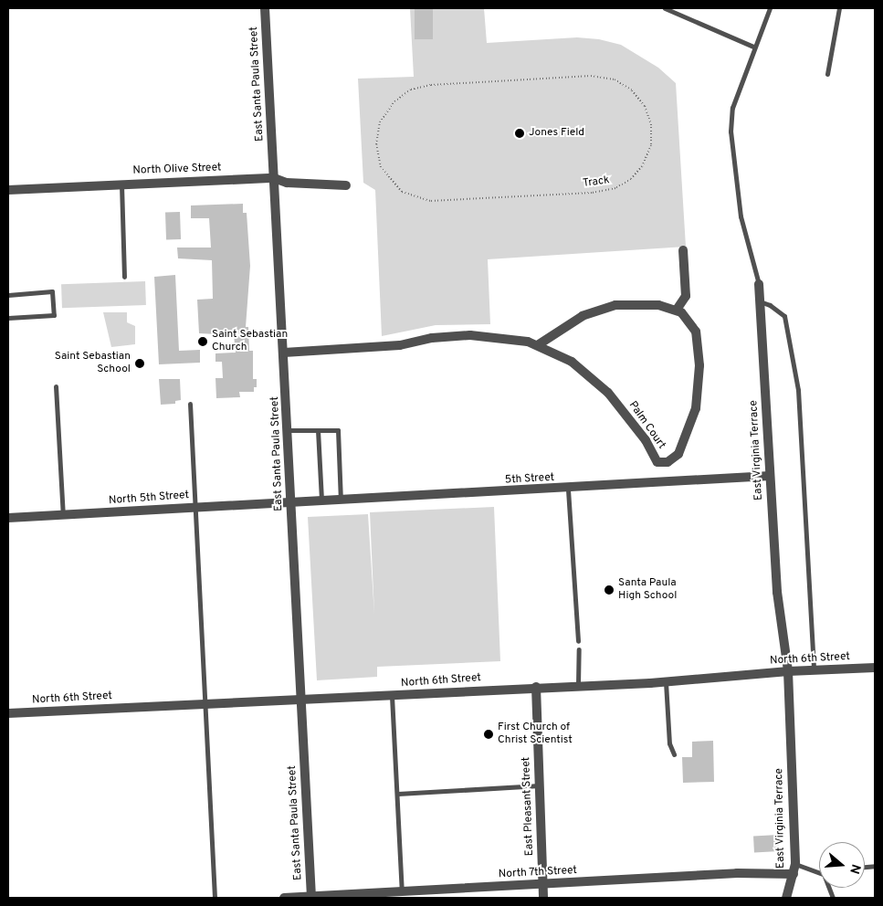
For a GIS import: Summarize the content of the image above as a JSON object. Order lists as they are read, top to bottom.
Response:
{
  "streets": {
    "street": [
      "East Santa Paula Street",
      "North Olive Street",
      "Palm Court",
      "East Virginia Terrace",
      "5th Street",
      "North 5th Street",
      "North 6th Street",
      "East Pleasant Street",
      "North 7th Street"
    ],
    "path": ["Track"]
  },
  "crossings": [
    ["East Santa Paula Street", "North Olive Street"],
    ["East Santa Paula Street", "Palm Court"],
    ["East Santa Paula Street", "5th Street"],
    ["East Santa Paula Street", "North 5th Street"],
    ["East Santa Paula Street", "North 6th Street"],
    ["East Santa Paula Street", "North 7th Street"],
    ["East Virginia Terrace", "5th Street"],
    ["East Virginia Terrace", "North 6th Street"],
    ["East Virginia Terrace", "North 7th Street"],
    ["5th Street", "North 5th Street"],
    ["North 6th Street", "East Pleasant Street"],
    ["East Pleasant Street", "North 7th Street"]
  ],
  "places": [
    "Jones Field",
    "Saint Sebastian Church",
    "Saint Sebastian School",
    "Santa Paula High School",
    "First Church of Christ Scientist"
  ],
  "north": "right"
}
